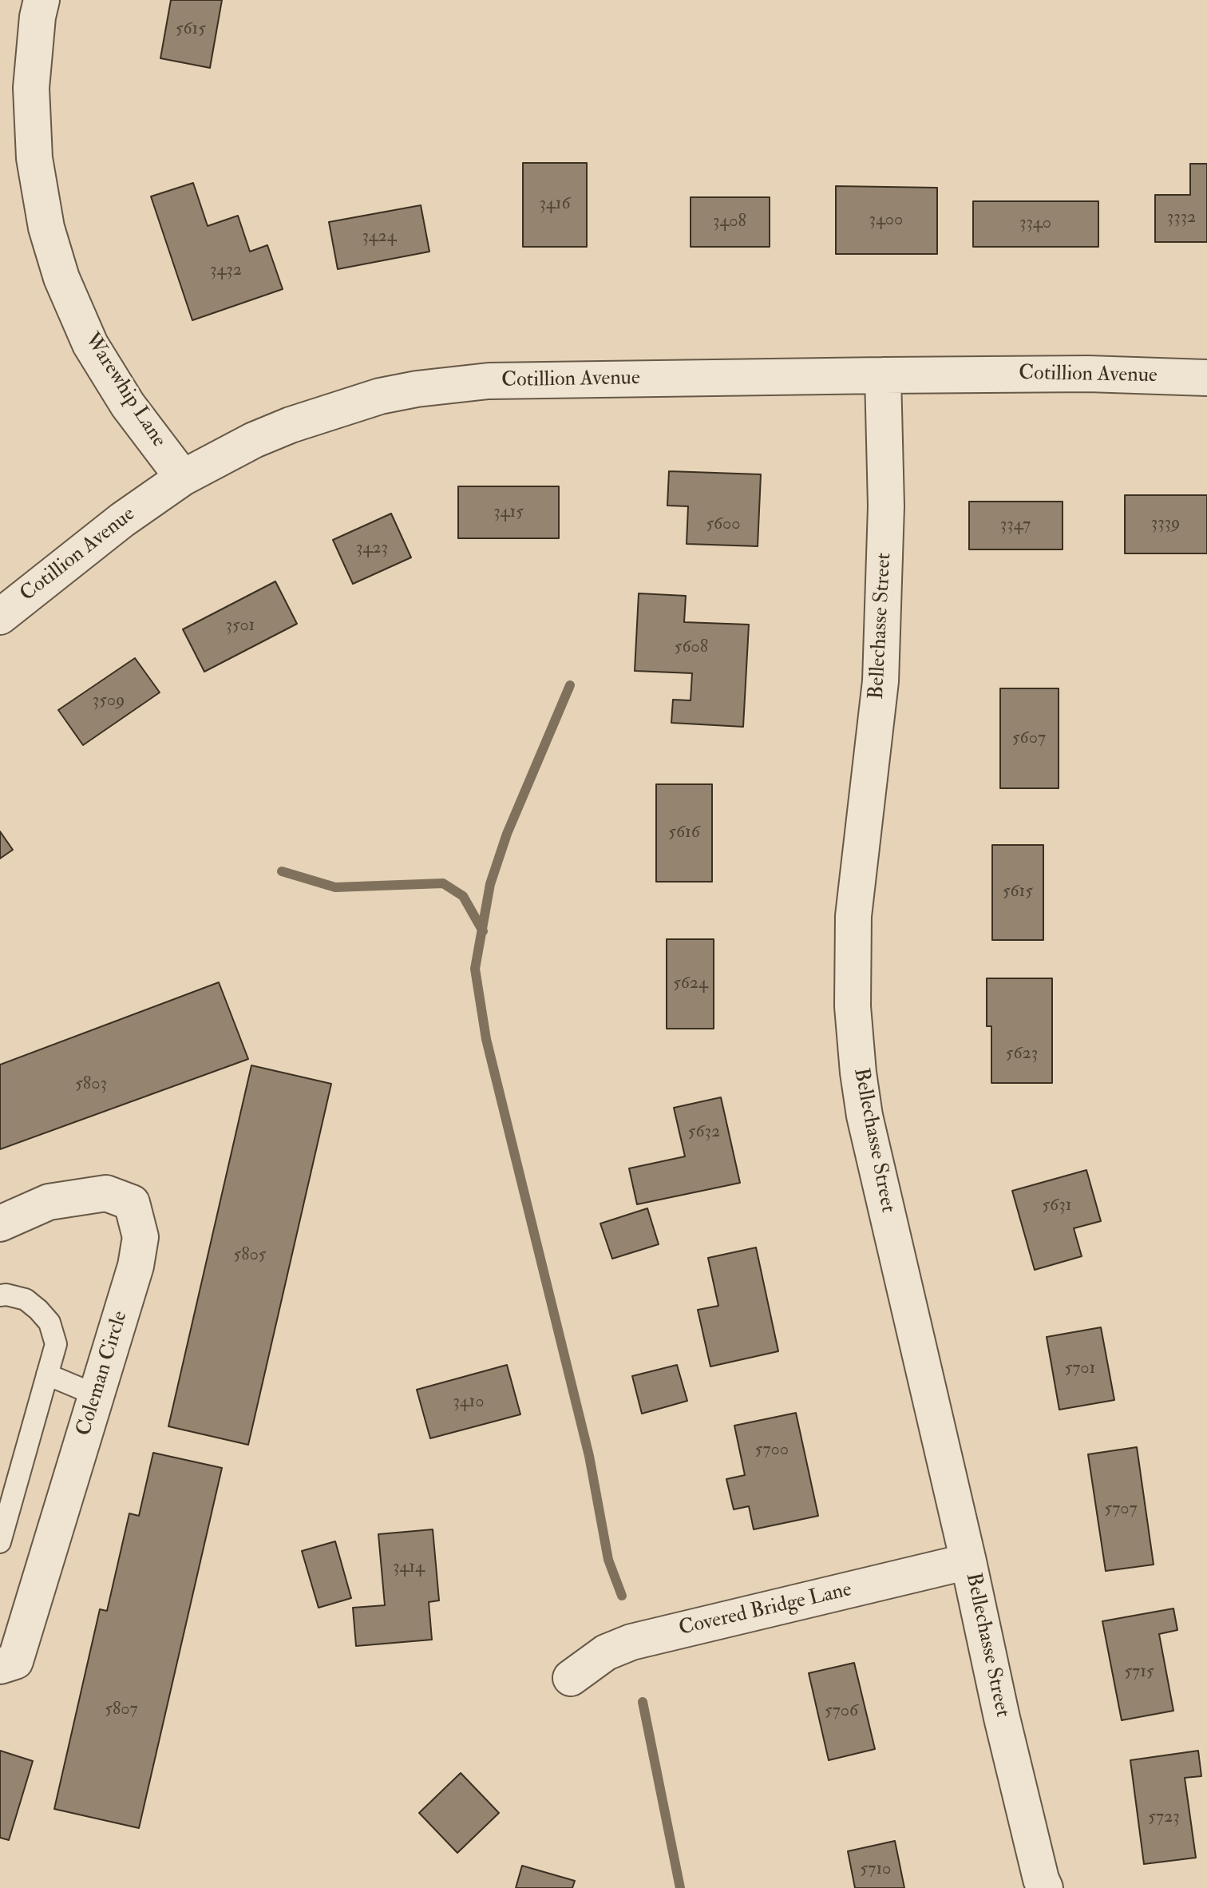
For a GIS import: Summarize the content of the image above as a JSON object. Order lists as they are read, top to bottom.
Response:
{
  "streets": {
    "street": [
      "Cotillion Avenue",
      "Warewhip Lane",
      "Bellechasse Street",
      "Coleman Circle",
      "Covered Bridge Lane"
    ]
  },
  "crossings": [
    ["Cotillion Avenue", "Warewhip Lane"],
    ["Cotillion Avenue", "Bellechasse Street"],
    ["Bellechasse Street", "Covered Bridge Lane"]
  ],
  "house_numbers": [
    "5615",
    "3416",
    "3332",
    "3400",
    "3408",
    "3340",
    "3424",
    "3432",
    "3415",
    "3339",
    "5600",
    "3347",
    "3423",
    "3501",
    "5608",
    "3509",
    "5607",
    "5616",
    "5615",
    "5624",
    "5623",
    "5803",
    "5632",
    "5631",
    "5805",
    "5701",
    "3410",
    "5700",
    "5707",
    "3414",
    "5715",
    "5807",
    "5706",
    "5723",
    "5710"
  ]
}
